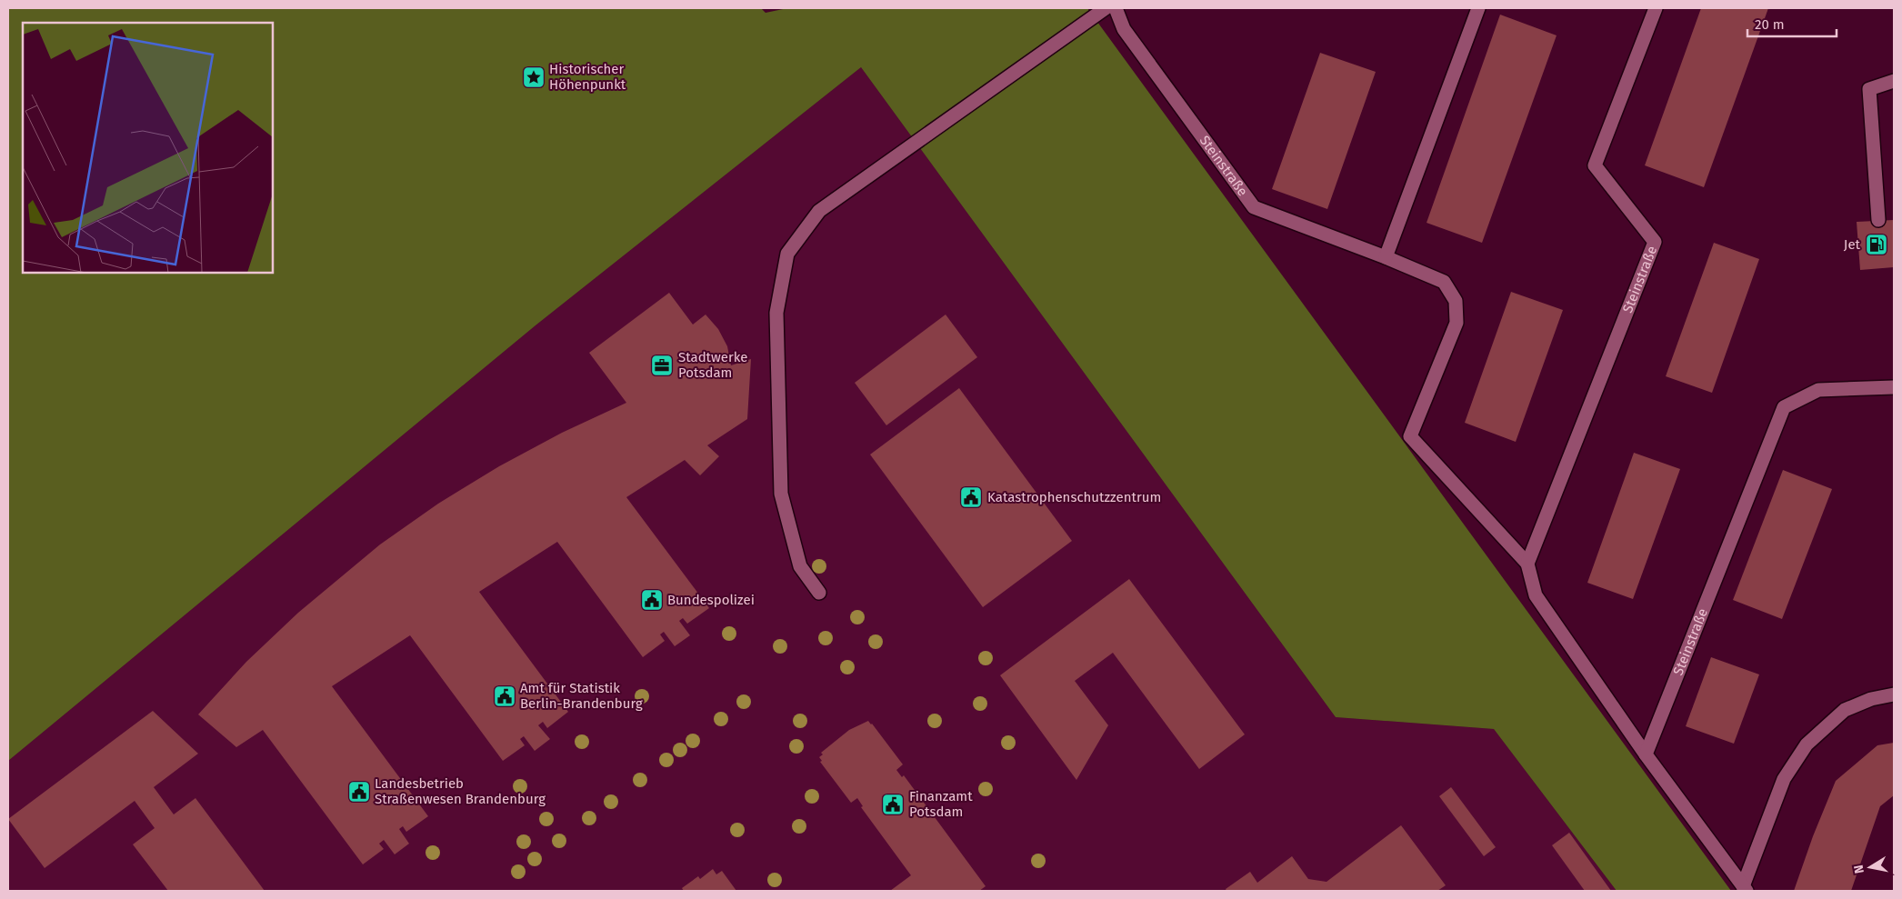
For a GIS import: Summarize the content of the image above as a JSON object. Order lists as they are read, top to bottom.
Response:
{
  "streets": {
    "lane": ["Steinstraße"]
  },
  "places": {
    "place": ["Historischer Höhenpunkt"],
    "fuel station": ["Jet"],
    "office": ["Stadtwerke Potsdam"],
    "public building": [
      "Katastrophenschutzzentrum",
      "Bundespolizei",
      "Amt für Statistik Berlin-Brandenburg",
      "Landesbetrieb Straßenwesen Brandenburg",
      "Finanzamt Potsdam"
    ]
  },
  "scale_bar": "20 m",
  "north": "left"
}
